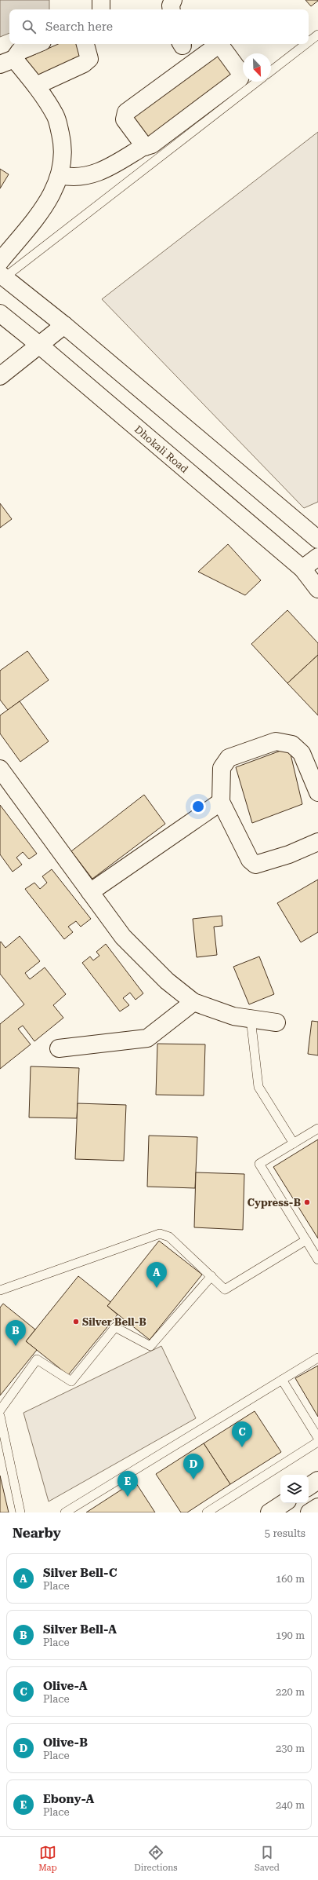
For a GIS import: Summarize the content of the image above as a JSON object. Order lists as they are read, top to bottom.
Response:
{
  "streets": {
    "street": ["Dhokali Road"]
  },
  "places": ["Cypress-B", "Silver Bell-B"],
  "north": "bottom right",
  "page": {
    "search": "Search here",
    "pins": [
      "A",
      "B",
      "C",
      "D",
      "E"
    ],
    "heading": ["Nearby", "5 results"],
    "list": [
      {
        "mark": "A",
        "name": "Silver Bell-C",
        "note": "Place",
        "value": "160 m"
      },
      {
        "mark": "B",
        "name": "Silver Bell-A",
        "note": "Place",
        "value": "190 m"
      },
      {
        "mark": "C",
        "name": "Olive-A",
        "note": "Place",
        "value": "220 m"
      },
      {
        "mark": "D",
        "name": "Olive-B",
        "note": "Place",
        "value": "230 m"
      },
      {
        "mark": "E",
        "name": "Ebony-A",
        "note": "Place",
        "value": "240 m"
      }
    ],
    "nav": ["Map", "Directions", "Saved"]
  }
}
